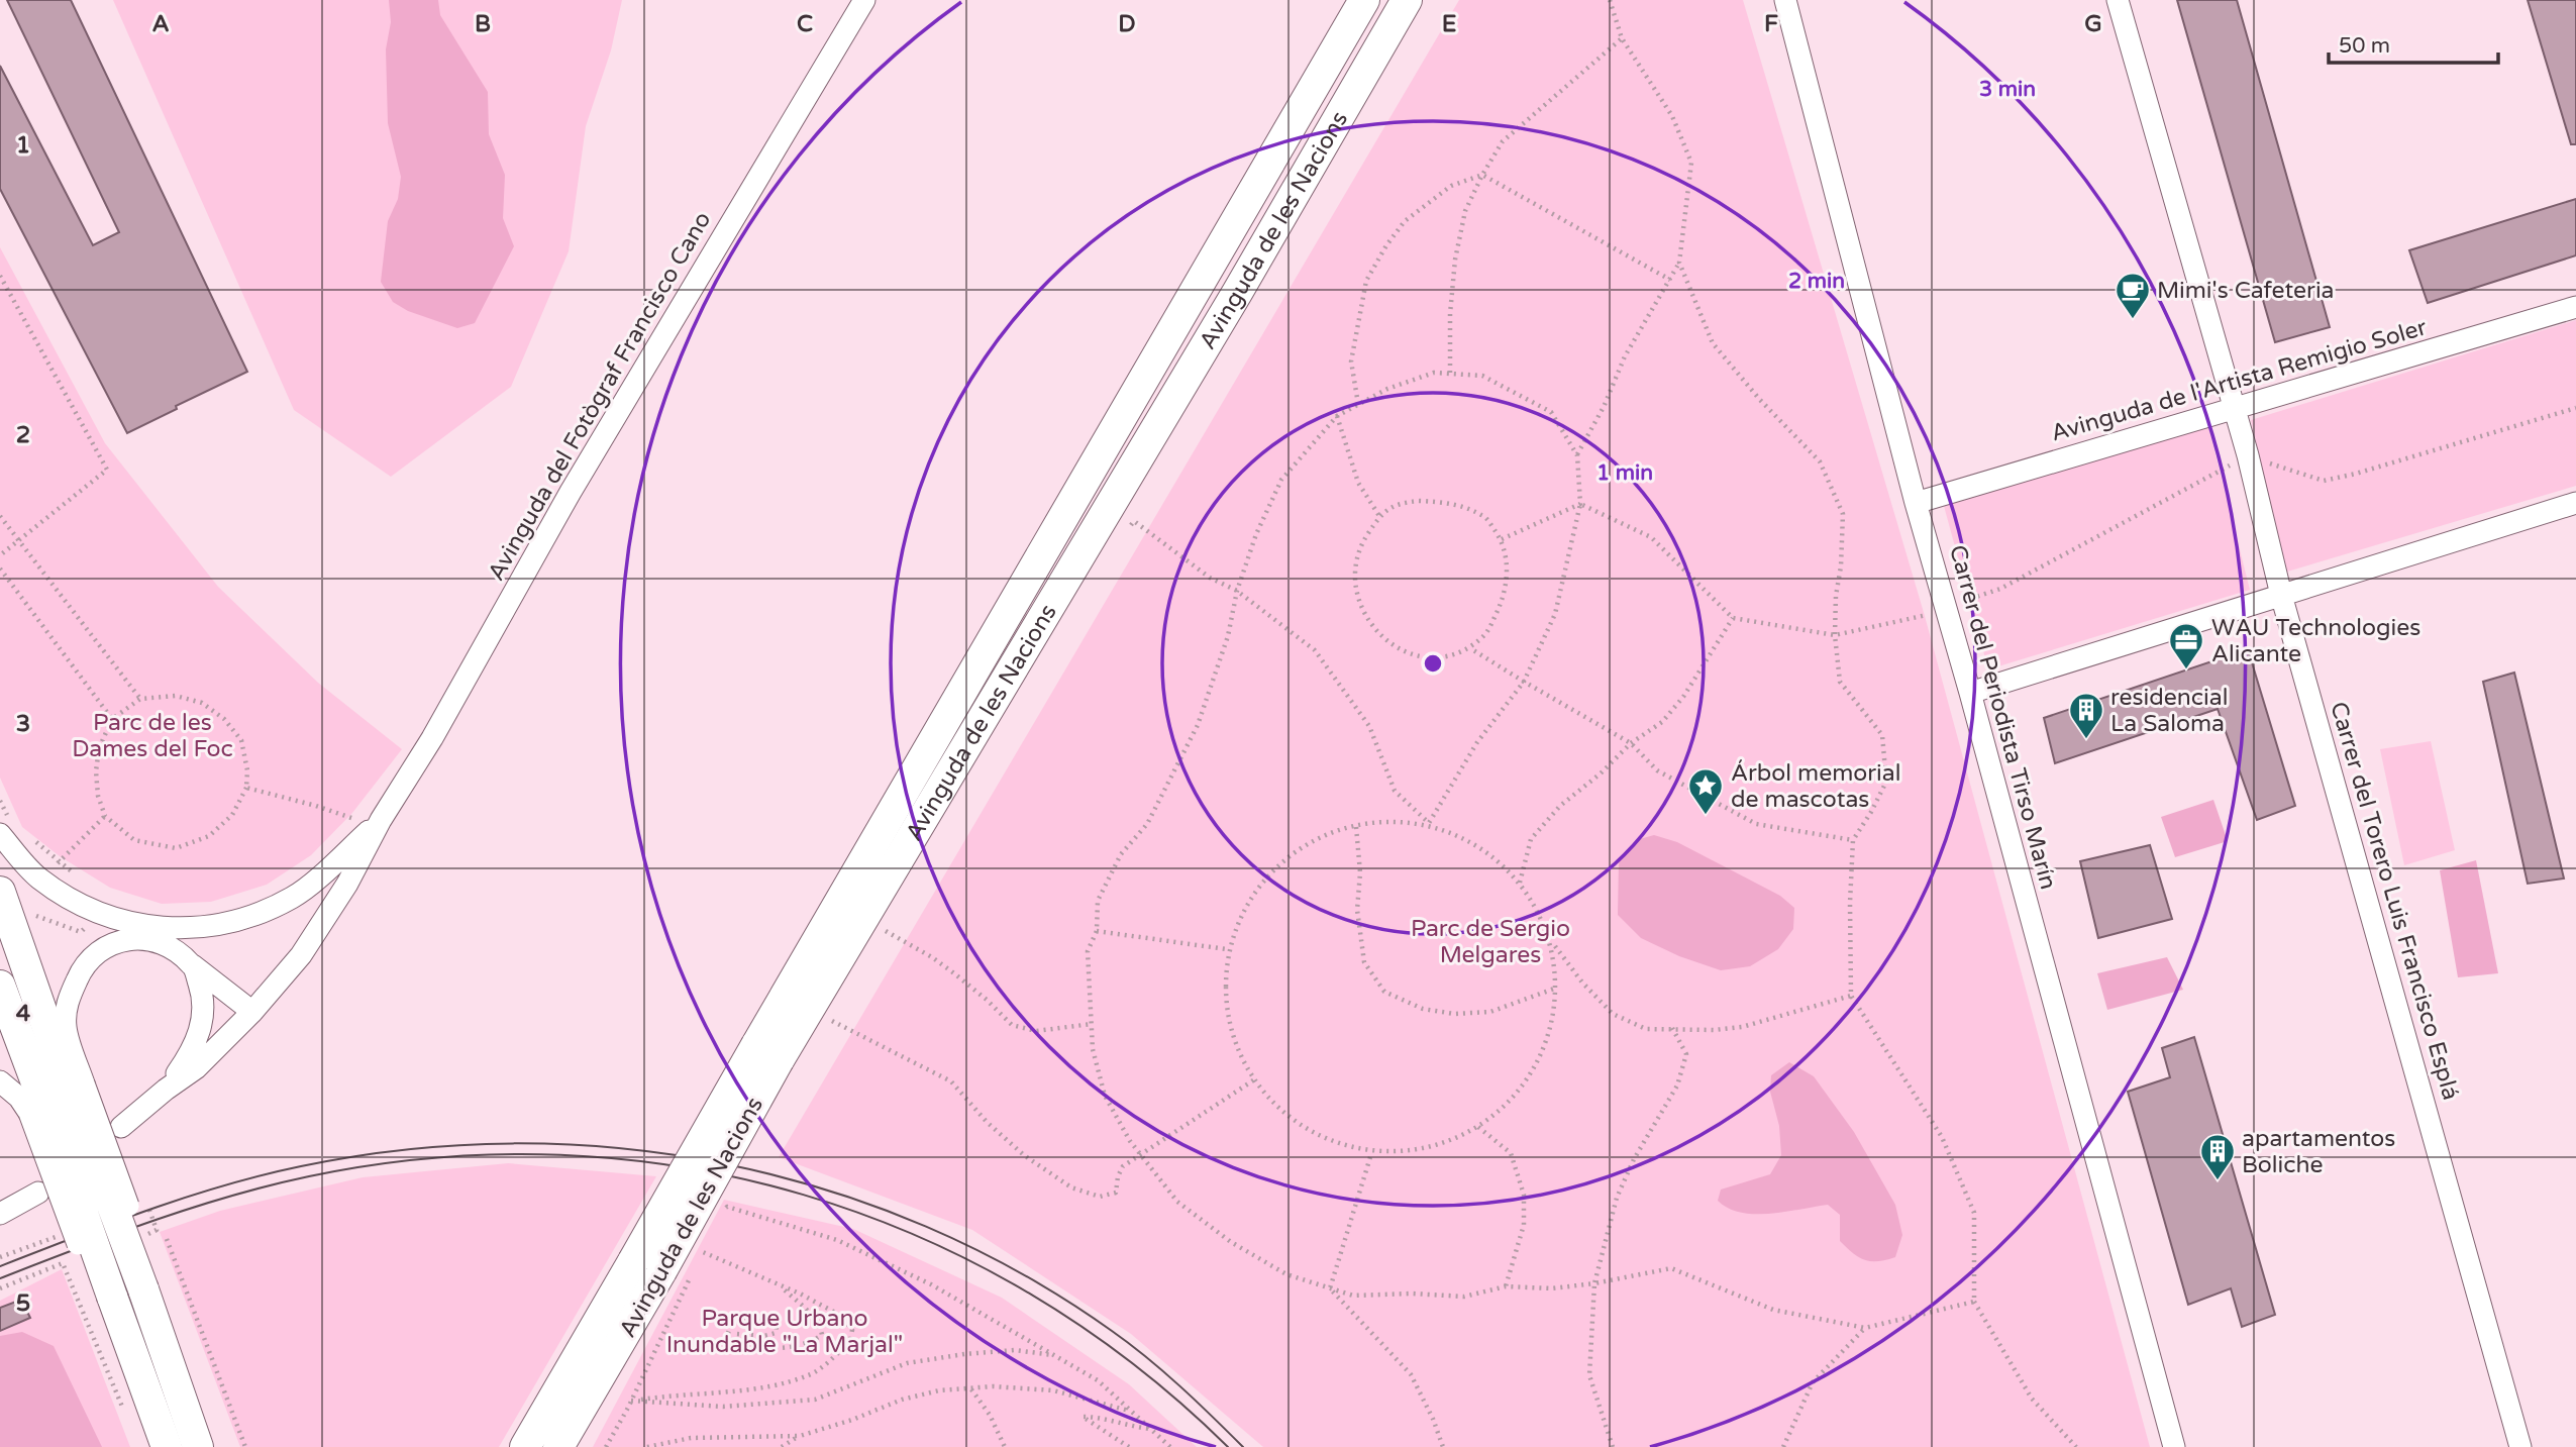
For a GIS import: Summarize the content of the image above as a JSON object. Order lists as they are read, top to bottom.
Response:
{
  "streets": {
    "street": [
      "Avinguda de les Nacions",
      "Avinguda de l'Artista Remigio Soler",
      "Avinguda del Fotògraf Francisco Cano",
      "Carrer del Periodista Tirso Marín",
      "Carrer del Torero Luis Francisco Esplá"
    ]
  },
  "crossings": [
    ["Avinguda de l'Artista Remigio Soler", "Carrer del Periodista Tirso Marín"],
    ["Avinguda de l'Artista Remigio Soler", "Carrer del Torero Luis Francisco Esplá"]
  ],
  "parks": ["Parc de les Dames del Foc", "Parc de Sergio Melgares", "Parque Urbano Inundable \"La Marjal\""],
  "places": {
    "cafe": ["Mimi's Cafeteria"],
    "office": ["WAU Technologies Alicante"],
    "building": ["residencial La Saloma", "apartamentos Boliche"],
    "place": ["Árbol memorial de mascotas"]
  },
  "scale_bar": "50 m",
  "grid": {
    "columns": [
      "A",
      "B",
      "C",
      "D",
      "E",
      "F",
      "G"
    ],
    "rows": [
      "1",
      "2",
      "3",
      "4",
      "5"
    ]
  },
  "rings": ["3 min", "2 min", "1 min"]
}
